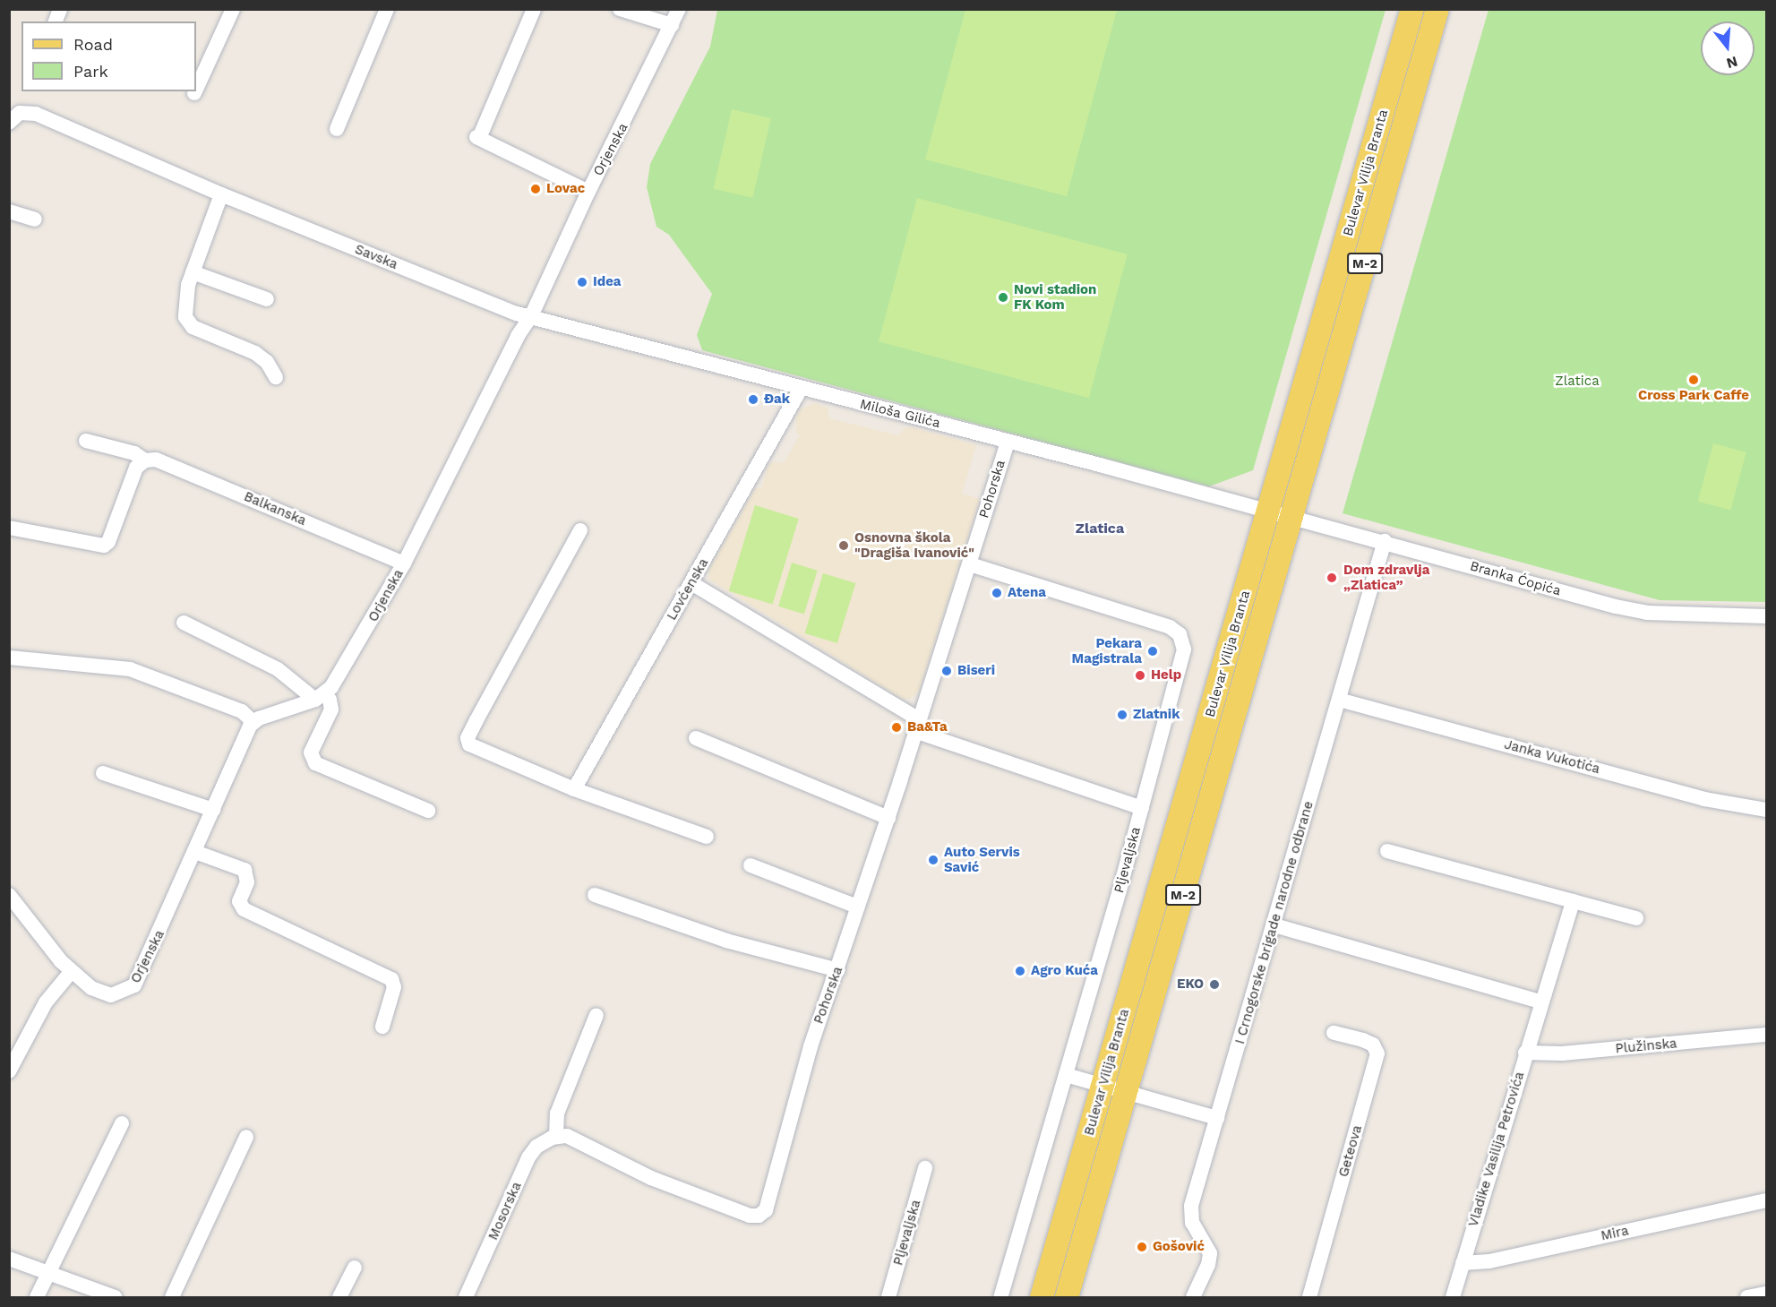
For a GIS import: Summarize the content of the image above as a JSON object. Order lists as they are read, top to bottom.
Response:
{
  "streets": {
    "main road": ["Bulevar Vilija Branta", "M-2"],
    "street": [
      "Orjenska",
      "Savska",
      "Miloša Gilića",
      "Pohorska",
      "Balkanska",
      "Branka Ćopića",
      "Lovćenska",
      "Janka Vukotića",
      "Pljevaljska",
      "I Crnogorske brigade narodne odbrane",
      "Plužinska",
      "Vladike Vasilija Petrovića",
      "Geteova",
      "Mosorska",
      "Mira"
    ]
  },
  "crossings": [
    ["Orjenska", "Savska"],
    ["Orjenska", "Miloša Gilića"],
    ["Orjenska", "Balkanska"],
    ["Bulevar Vilija Branta", "Miloša Gilića"],
    ["Bulevar Vilija Branta", "Branka Ćopića"],
    ["Savska", "Miloša Gilića"],
    ["Miloša Gilića", "Pohorska"],
    ["Miloša Gilića", "Branka Ćopića"],
    ["Miloša Gilića", "Lovćenska"],
    ["Pohorska", "Pljevaljska"],
    ["Pohorska", "Mosorska"],
    ["Branka Ćopića", "I Crnogorske brigade narodne odbrane"],
    ["Janka Vukotića", "I Crnogorske brigade narodne odbrane"],
    ["Plužinska", "Vladike Vasilija Petrovića"],
    ["Vladike Vasilija Petrovića", "Mira"]
  ],
  "districts": ["Zlatica"],
  "parks": ["Zlatica"],
  "places": [
    "Lovac",
    "Idea",
    "Novi stadion FK Kom",
    "Cross Park Caffe",
    "Đak",
    "Osnovna škola \"Dragiša Ivanović\"",
    "Dom zdravlja „Zlatica”",
    "Atena",
    "Pekara Magistrala",
    "Biseri",
    "Help",
    "Zlatnik",
    "Ba&Ta",
    "Auto Servis Savić",
    "Agro Kuća",
    "EKO",
    "Gošović"
  ],
  "legend": ["Road", "Park"],
  "north": "bottom"
}
